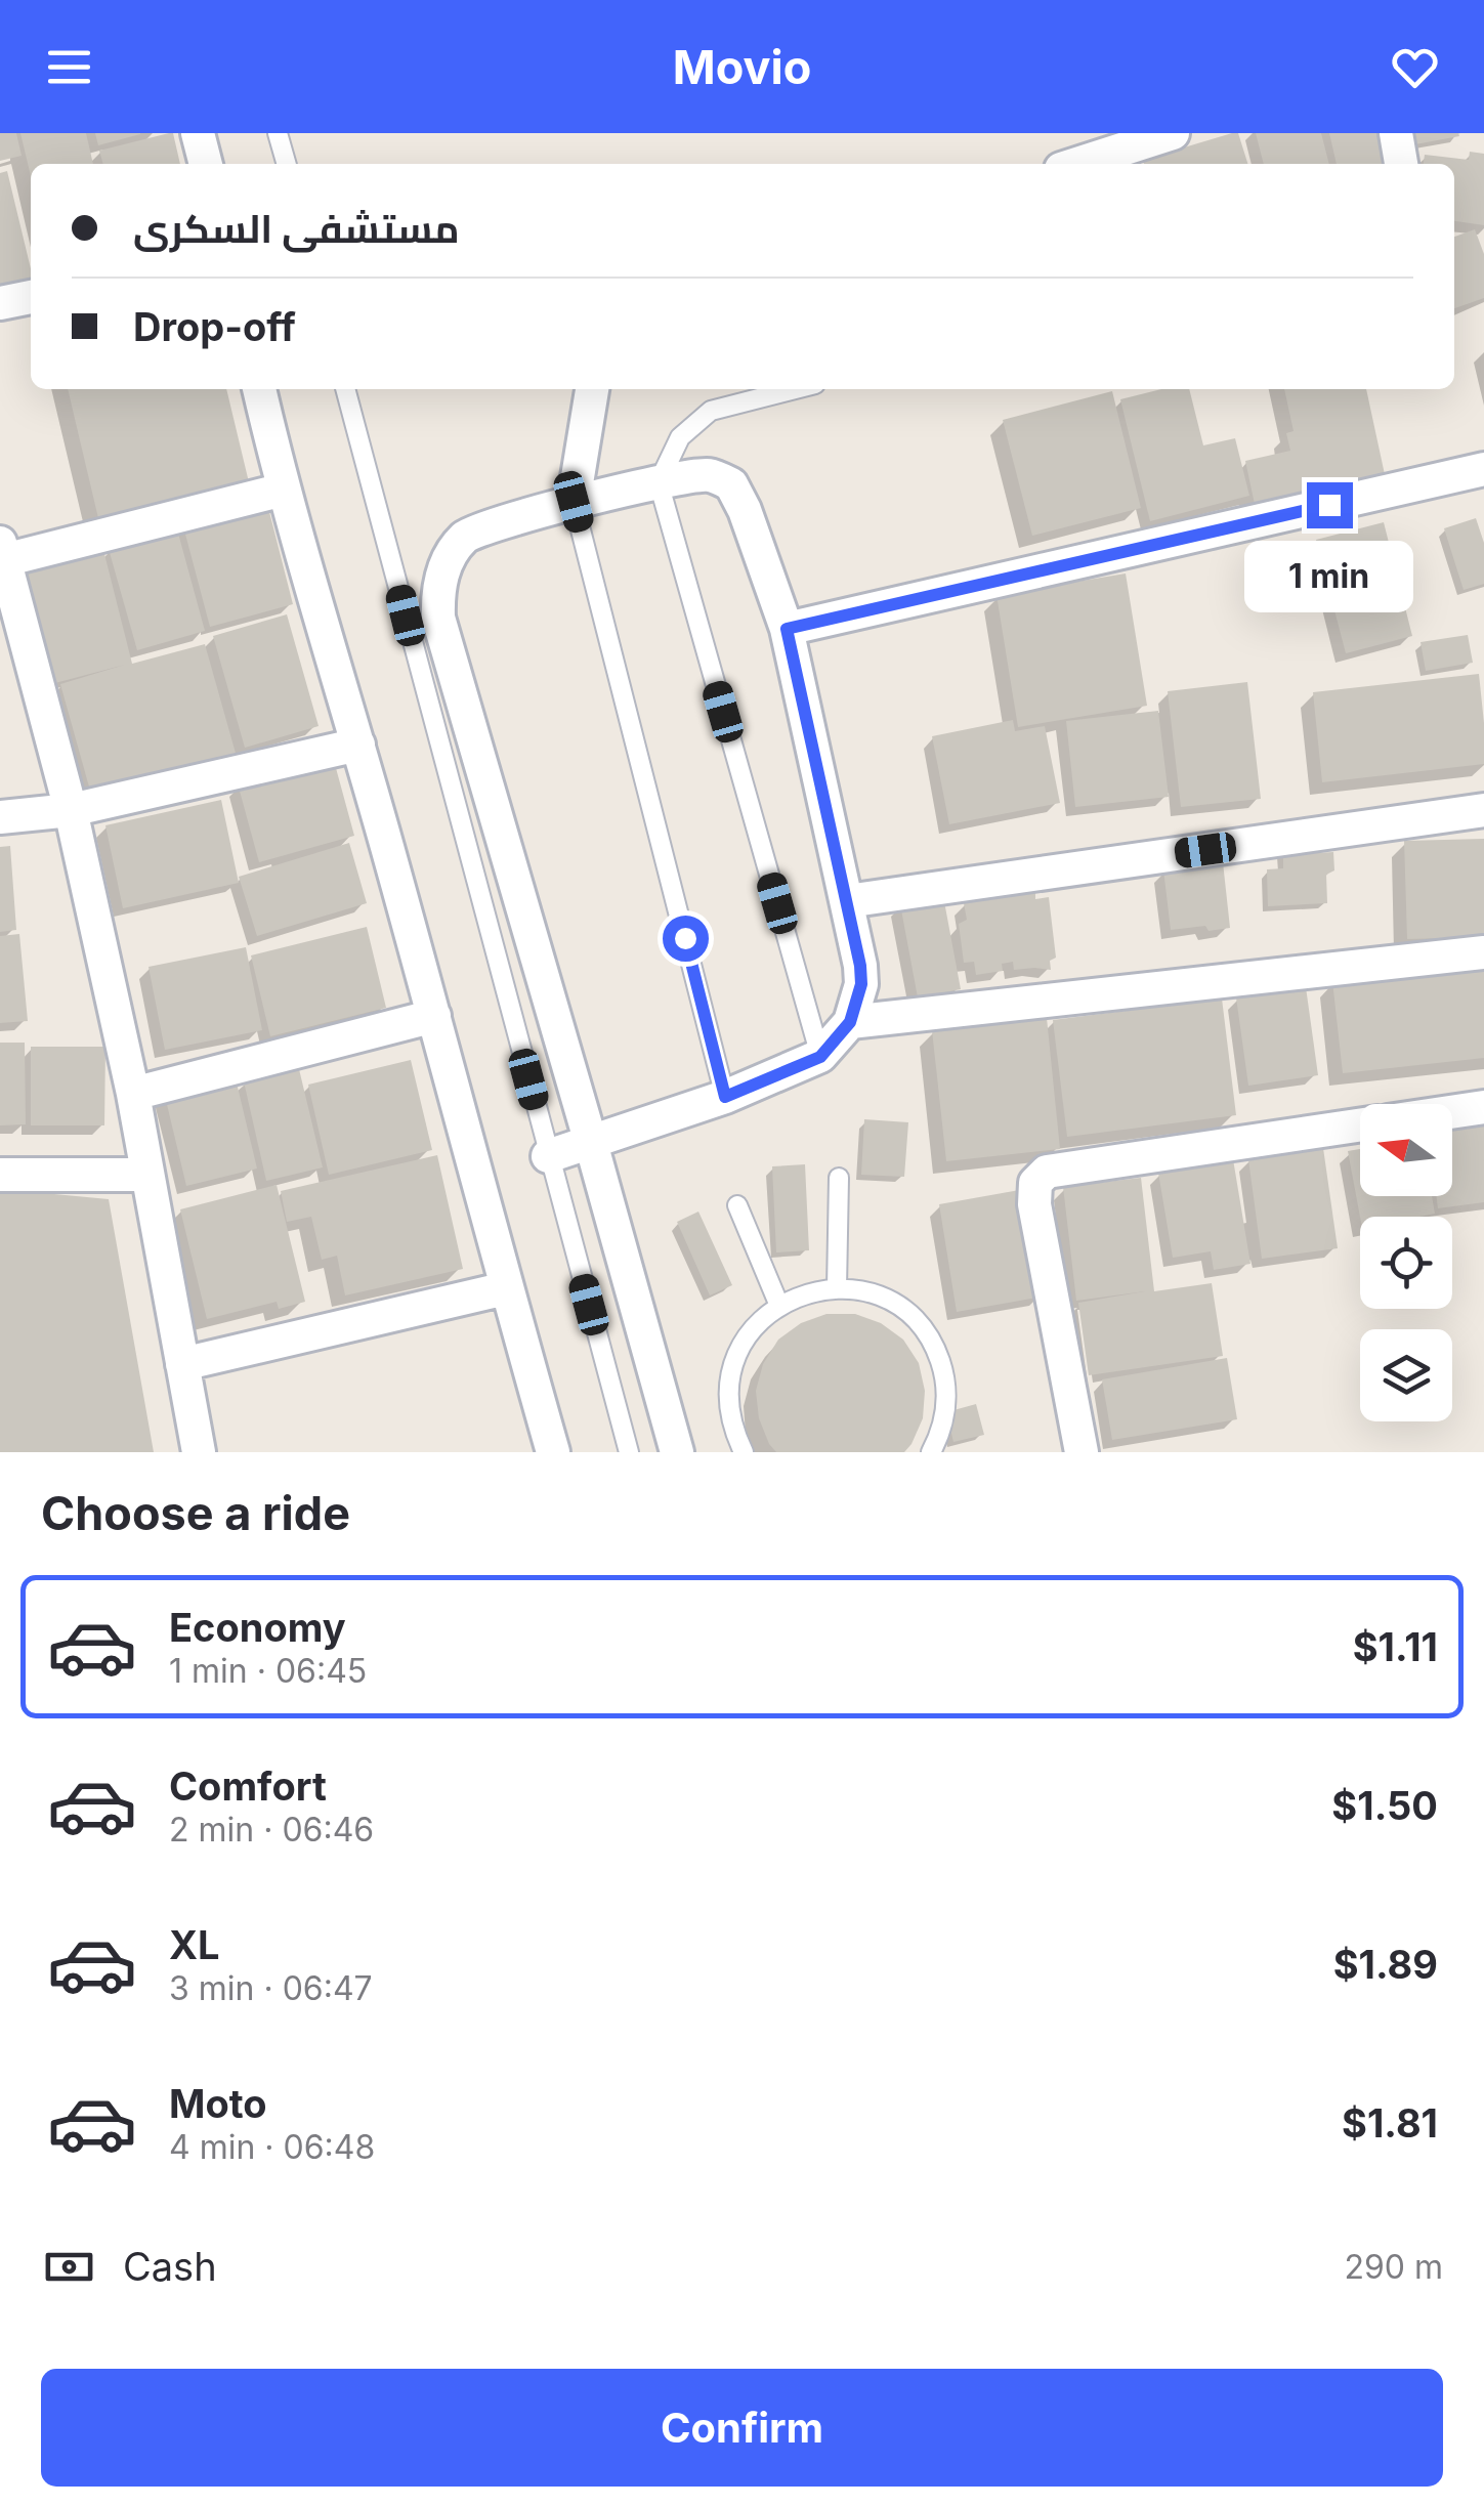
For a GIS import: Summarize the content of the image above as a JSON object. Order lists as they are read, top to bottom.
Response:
{
  "north": "left",
  "page": {
    "header": "Movio",
    "banner": ["مستشفى السكرى", "Drop-off"],
    "bubble": "1 min",
    "heading": "Choose a ride",
    "list": [
      {
        "name": "Economy",
        "note": "1 min · 06:45",
        "value": "$1.11"
      },
      {
        "name": "Comfort",
        "note": "2 min · 06:46",
        "value": "$1.50"
      },
      {
        "name": "XL",
        "note": "3 min · 06:47",
        "value": "$1.89"
      },
      {
        "name": "Moto",
        "note": "4 min · 06:48",
        "value": "$1.81"
      }
    ],
    "pay": ["Cash", "290 m"],
    "buttons": "Confirm"
  }
}
